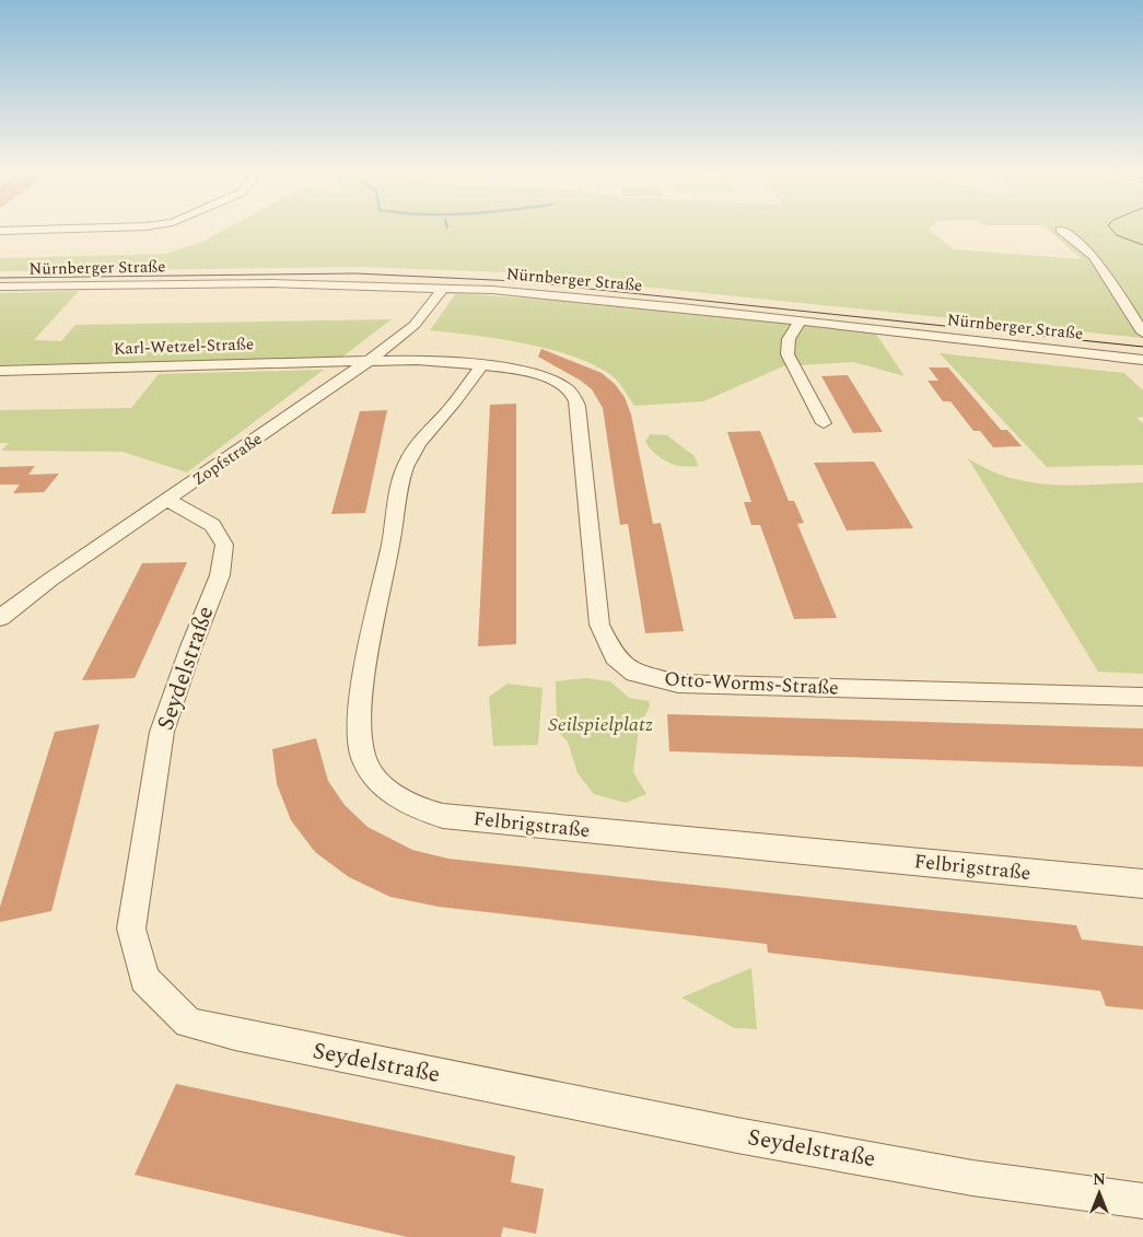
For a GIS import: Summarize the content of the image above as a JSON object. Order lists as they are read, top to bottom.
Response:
{
  "streets": {
    "street": [
      "Nürnberger Straße",
      "Karl-Wetzel-Straße",
      "Zopfstraße",
      "Seydelstraße",
      "Otto-Worms-Straße",
      "Felbrigstraße"
    ]
  },
  "crossings": [
    ["Nürnberger Straße", "Zopfstraße"],
    ["Karl-Wetzel-Straße", "Zopfstraße"],
    ["Karl-Wetzel-Straße", "Otto-Worms-Straße"],
    ["Zopfstraße", "Seydelstraße"],
    ["Zopfstraße", "Otto-Worms-Straße"],
    ["Otto-Worms-Straße", "Felbrigstraße"]
  ],
  "parks": ["Seilspielplatz"],
  "north": "top"
}
